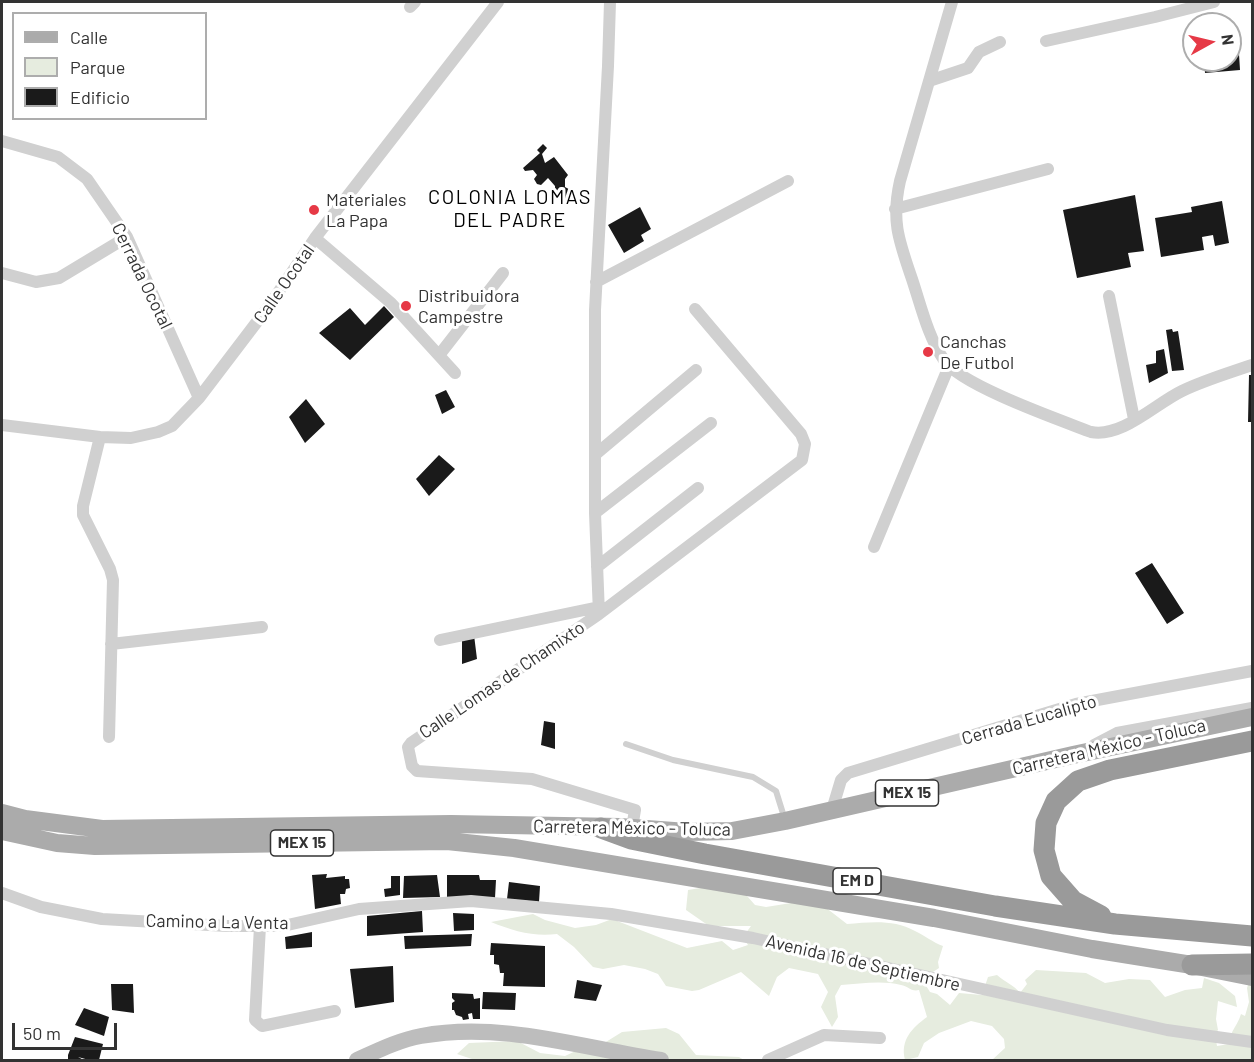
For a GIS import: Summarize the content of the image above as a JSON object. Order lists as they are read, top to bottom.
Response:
{
  "streets": {
    "highway": ["EM D"],
    "main road": ["Carretera México - Toluca", "MEX 15"],
    "street": [
      "Cerrada Ocotal",
      "Calle Ocotal",
      "Calle Lomas de Chamixto",
      "Cerrada Eucalipto",
      "Camino a La Venta",
      "Avenida 16 de Septiembre"
    ]
  },
  "crossings": [
    ["Cerrada Ocotal", "Calle Ocotal"],
    ["Calle Lomas de Chamixto", "Carretera México - Toluca"],
    ["Cerrada Eucalipto", "Carretera México - Toluca"],
    ["Carretera México - Toluca", "EM D"],
    ["Camino a La Venta", "Avenida 16 de Septiembre"]
  ],
  "districts": ["COLONIA LOMAS DEL PADRE"],
  "places": ["Materiales La Papa", "Distribuidora Campestre", "Canchas De Futbol"],
  "legend": ["Calle", "Parque", "Edificio"],
  "scale_bar": "50 m",
  "north": "right"
}
